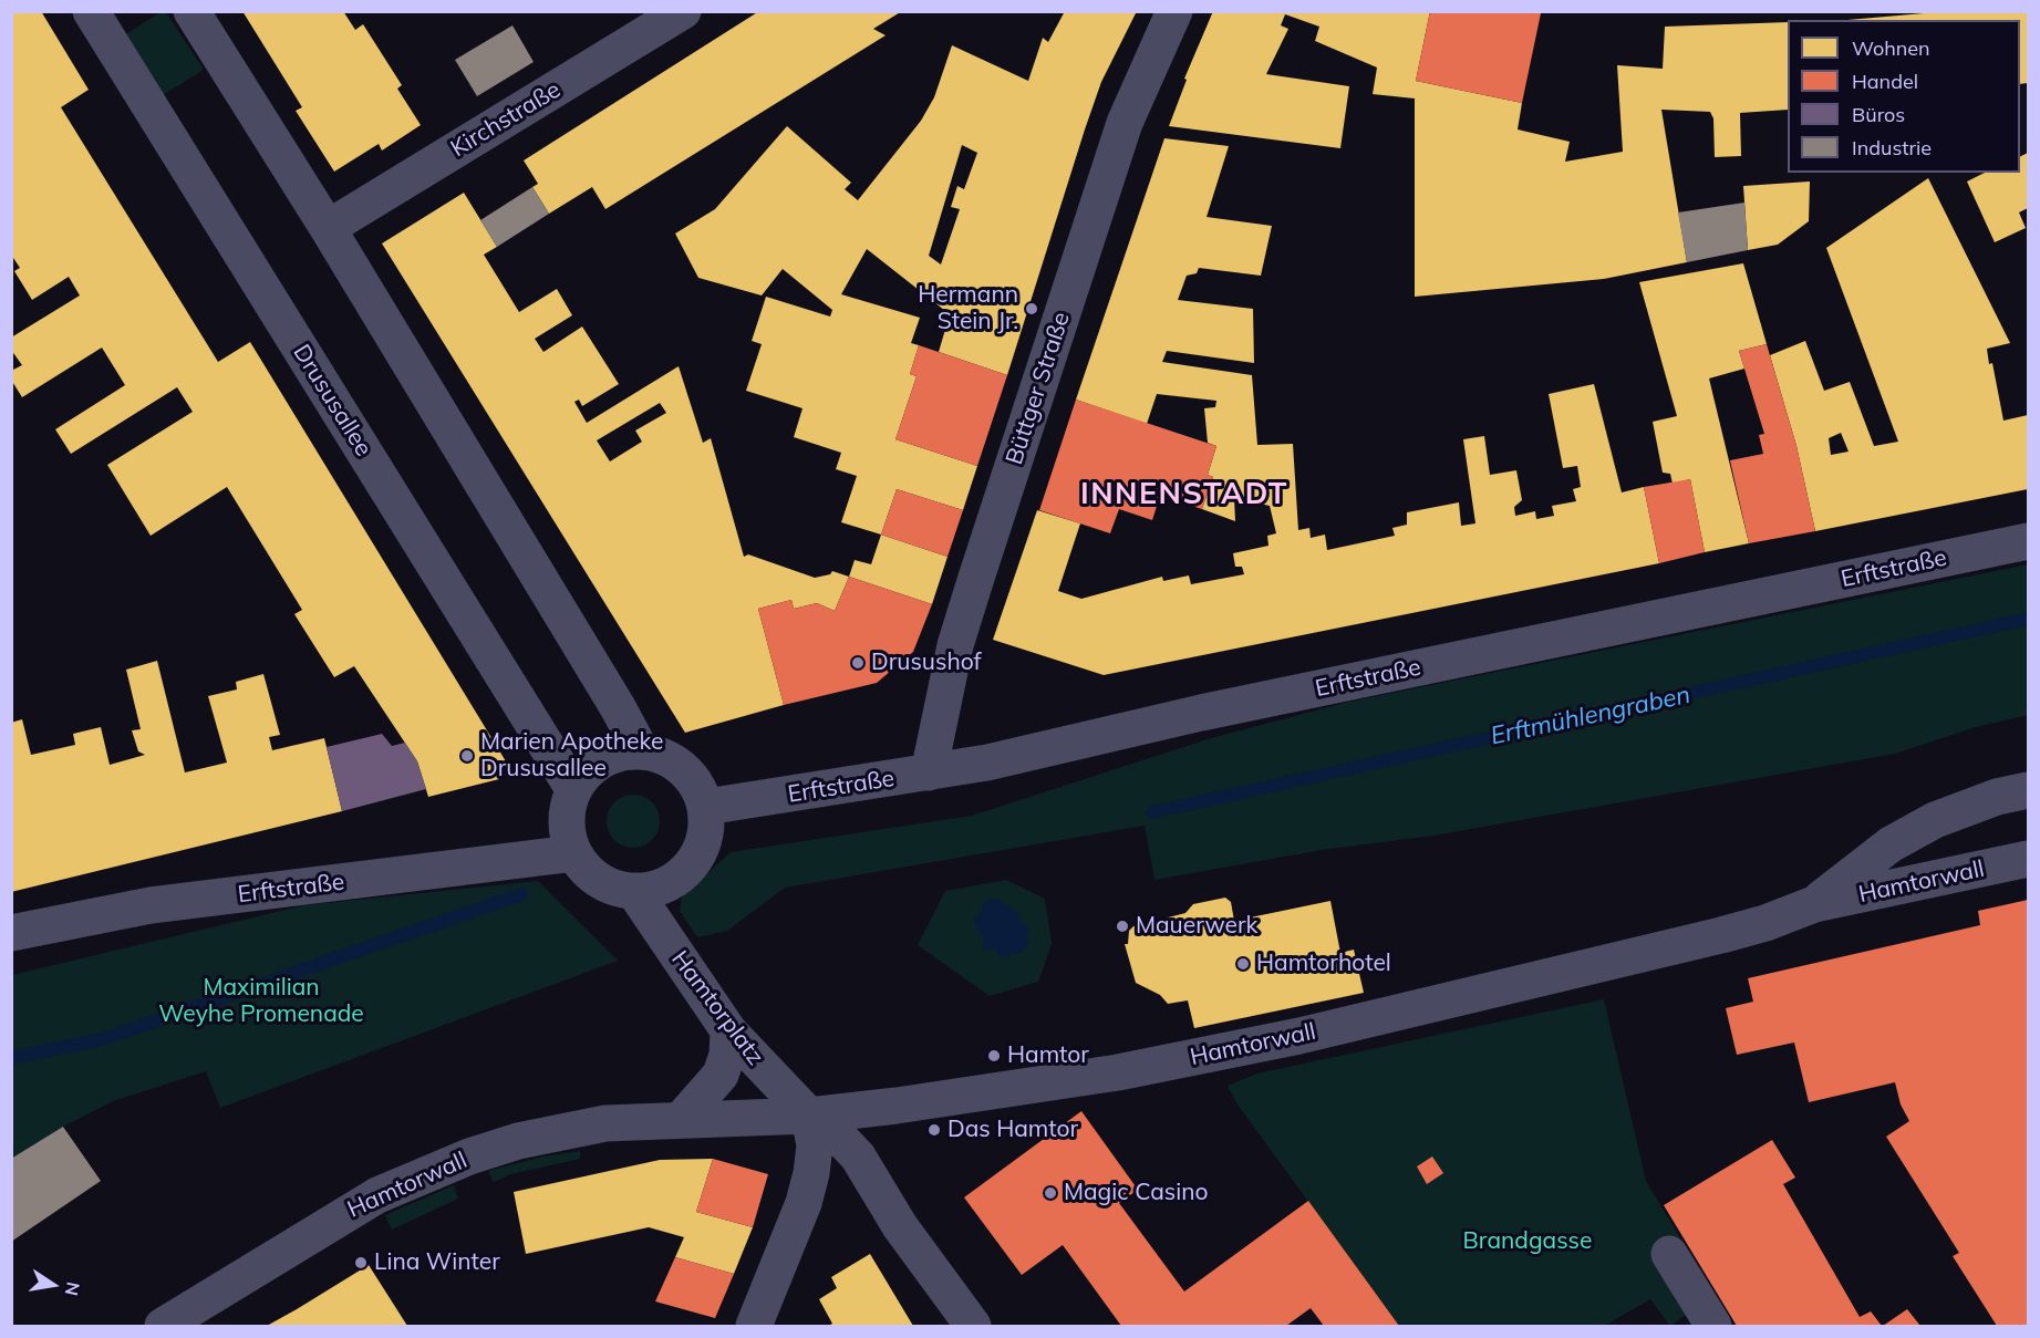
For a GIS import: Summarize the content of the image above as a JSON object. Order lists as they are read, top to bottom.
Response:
{
  "streets": {
    "street": [
      "Kirchstraße",
      "Büttger Straße",
      "Drususallee",
      "Erftstraße",
      "Hamtorwall",
      "Hamtorplatz"
    ]
  },
  "crossings": [
    ["Büttger Straße", "Erftstraße"],
    ["Drususallee", "Erftstraße"],
    ["Drususallee", "Hamtorplatz"],
    ["Erftstraße", "Hamtorplatz"],
    ["Hamtorwall", "Hamtorplatz"]
  ],
  "districts": ["INNENSTADT"],
  "water": ["Erftmühlengraben"],
  "parks": ["Maximilian Weyhe Promenade", "Brandgasse"],
  "places": [
    "Hermann Stein Jr.",
    "Drusushof",
    "Marien Apotheke Drususallee",
    "Mauerwerk",
    "Hamtorhotel",
    "Hamtor",
    "Das Hamtor",
    "Magic Casino",
    "Lina Winter"
  ],
  "legend": [
    "Wohnen",
    "Handel",
    "Büros",
    "Industrie"
  ],
  "north": "right"
}
